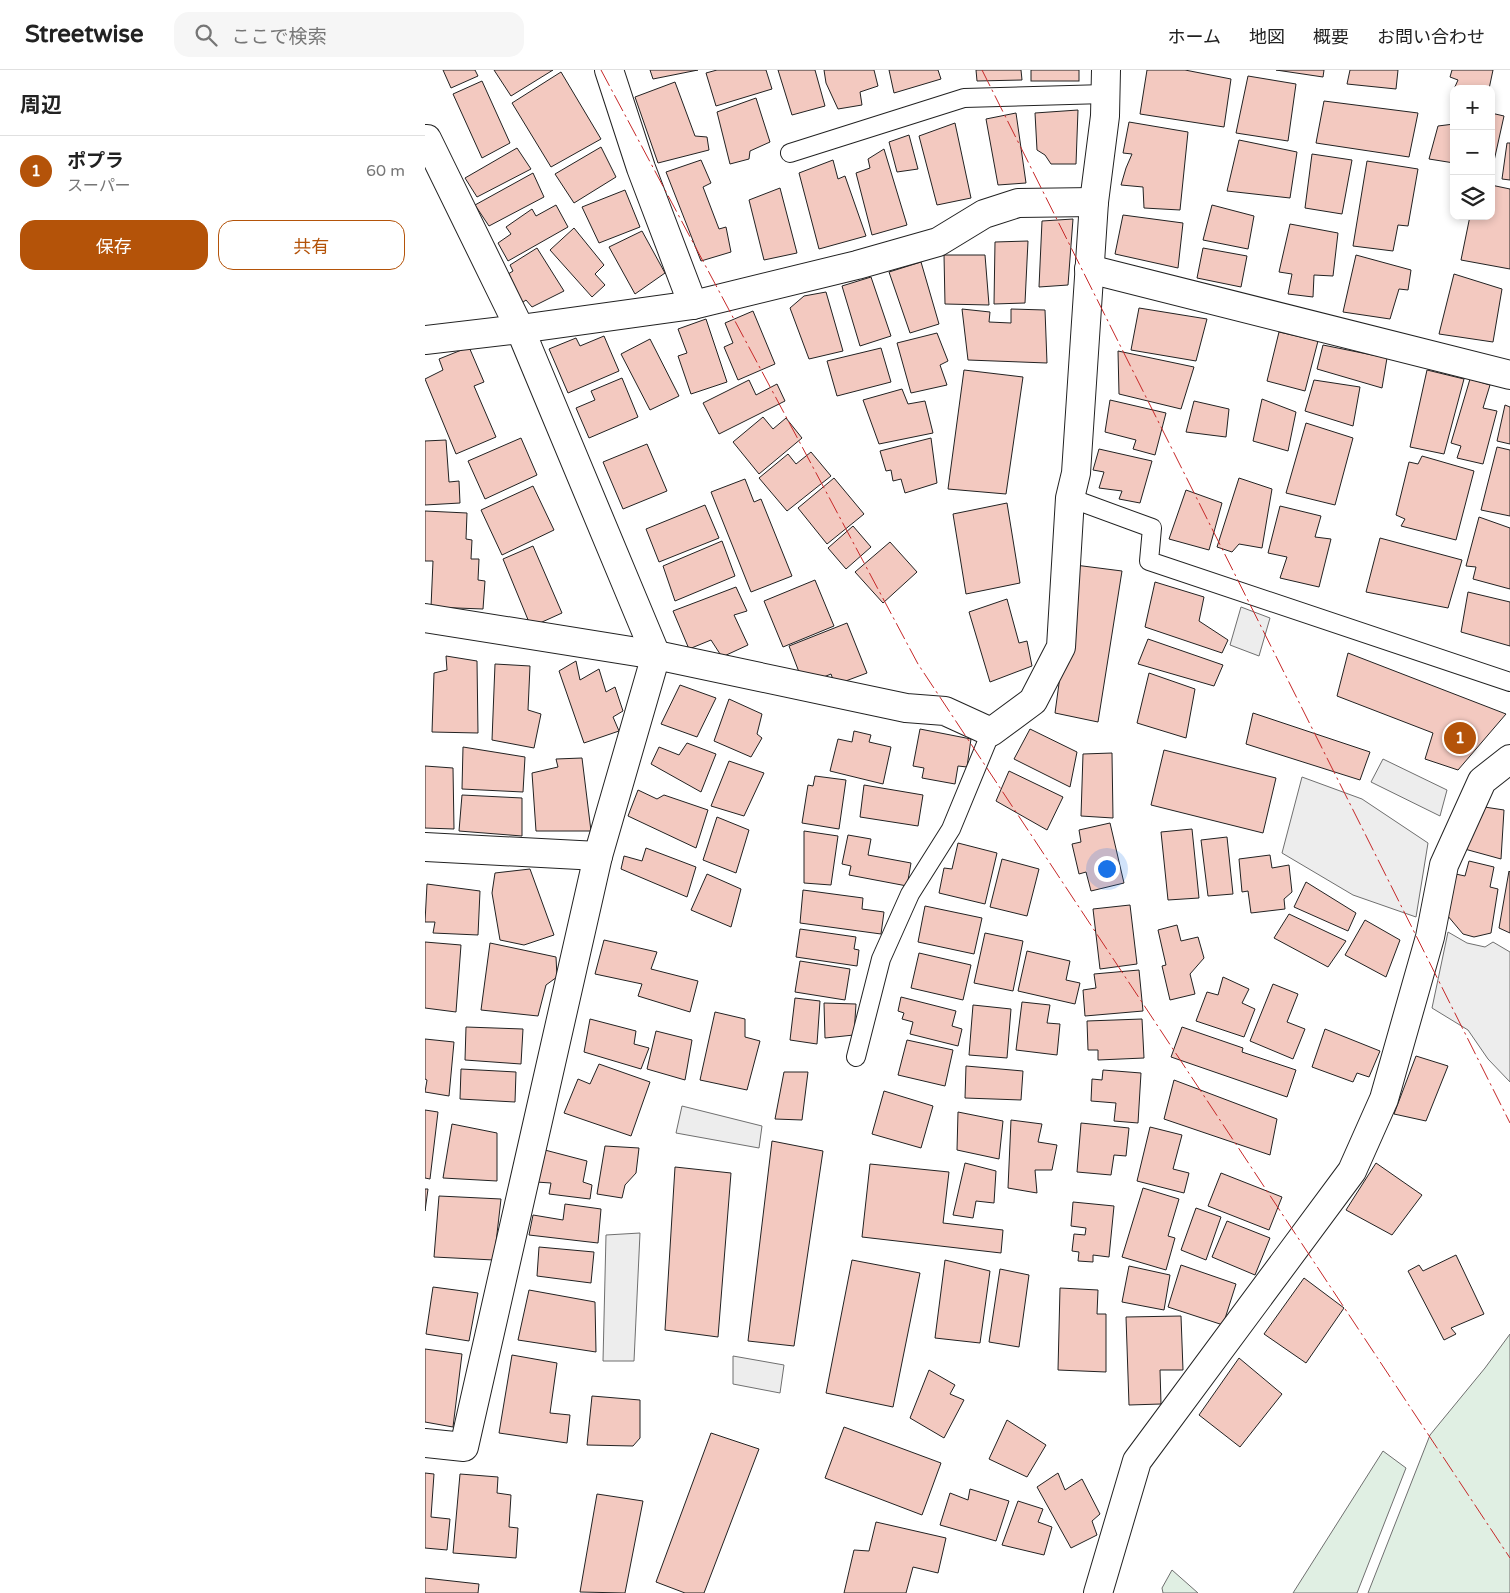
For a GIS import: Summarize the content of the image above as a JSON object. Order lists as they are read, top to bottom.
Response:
{
  "page": {
    "header": "Streetwise",
    "search": "ここで検索",
    "nav": [
      "ホーム",
      "地図",
      "概要",
      "お問い合わせ"
    ],
    "heading": "周辺",
    "map_buttons": ["+", "−"],
    "list": [
      {
        "mark": "1",
        "name": "ポプラ",
        "note": "スーパー",
        "value": "60 m"
      }
    ],
    "buttons": ["保存", "共有"],
    "pins": "1"
  }
}
